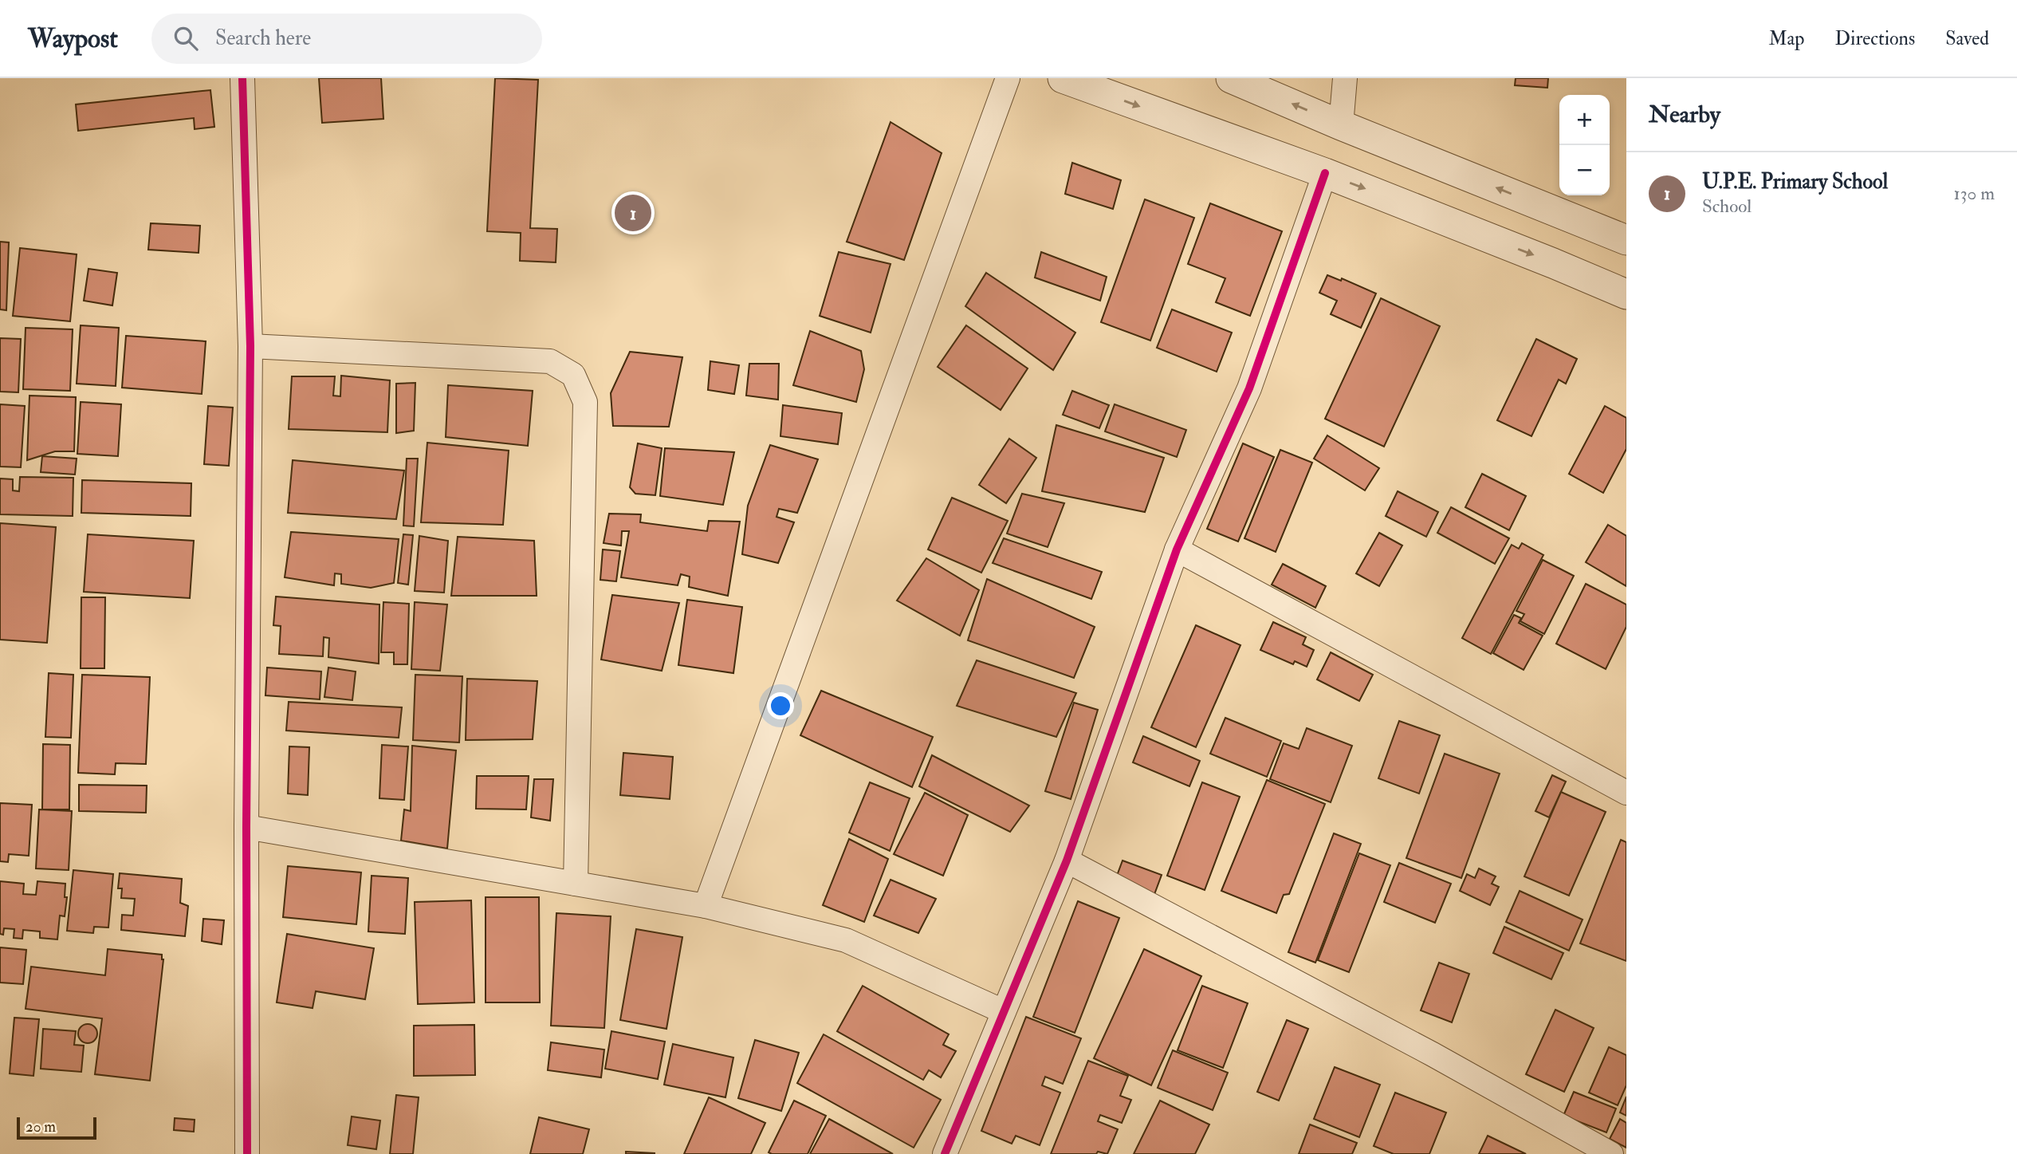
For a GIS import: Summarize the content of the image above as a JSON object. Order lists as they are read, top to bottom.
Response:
{
  "scale_bar": "20 m",
  "page": {
    "header": "Waypost",
    "search": "Search here",
    "nav": ["Map", "Directions", "Saved"],
    "heading": "Nearby",
    "map_buttons": ["+", "−"],
    "list": [
      {
        "mark": "1",
        "name": "U.P.E. Primary School",
        "note": "School",
        "value": "130 m"
      }
    ],
    "pins": "1",
    "scale": "20 m"
  }
}
